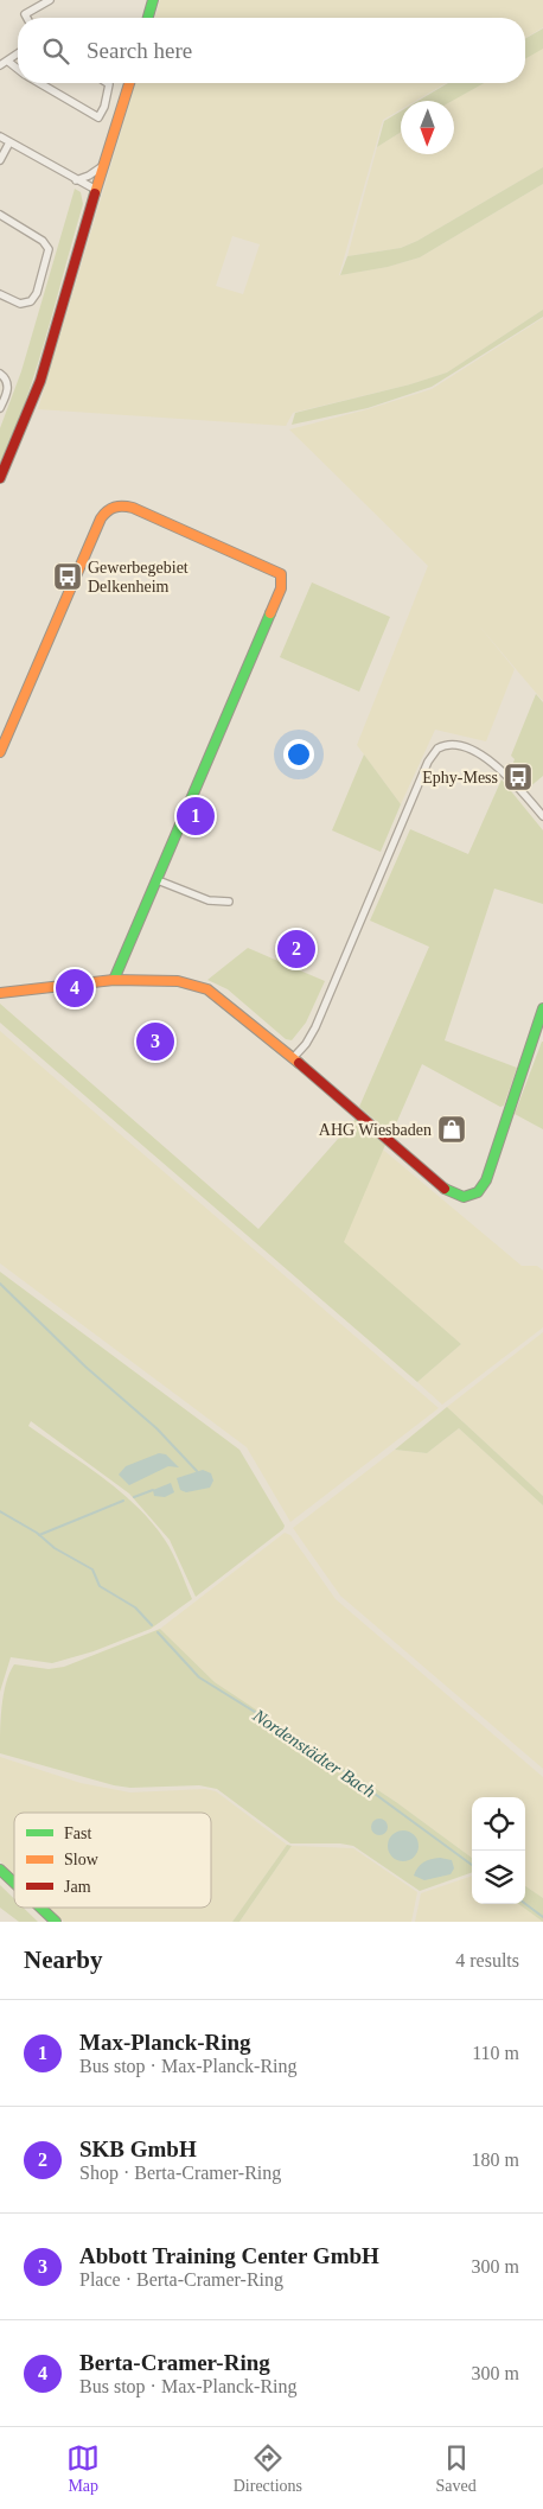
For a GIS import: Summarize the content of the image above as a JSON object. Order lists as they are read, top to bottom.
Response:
{
  "water": ["Nordenstädter Bach"],
  "places": {
    "bus stop": ["Gewerbegebiet Delkenheim", "Ephy-Mess"],
    "shop": ["AHG Wiesbaden"]
  },
  "legend": ["Fast", "Slow", "Jam"],
  "north": "bottom",
  "page": {
    "search": "Search here",
    "pins": [
      "1",
      "2",
      "4",
      "3"
    ],
    "heading": ["Nearby", "4 results"],
    "list": [
      {
        "mark": "1",
        "name": "Max-Planck-Ring",
        "note": "Bus stop · Max-Planck-Ring",
        "value": "110 m"
      },
      {
        "mark": "2",
        "name": "SKB GmbH",
        "note": "Shop · Berta-Cramer-Ring",
        "value": "180 m"
      },
      {
        "mark": "3",
        "name": "Abbott Training Center GmbH",
        "note": "Place · Berta-Cramer-Ring",
        "value": "300 m"
      },
      {
        "mark": "4",
        "name": "Berta-Cramer-Ring",
        "note": "Bus stop · Max-Planck-Ring",
        "value": "300 m"
      }
    ],
    "nav": ["Map", "Directions", "Saved"]
  }
}
